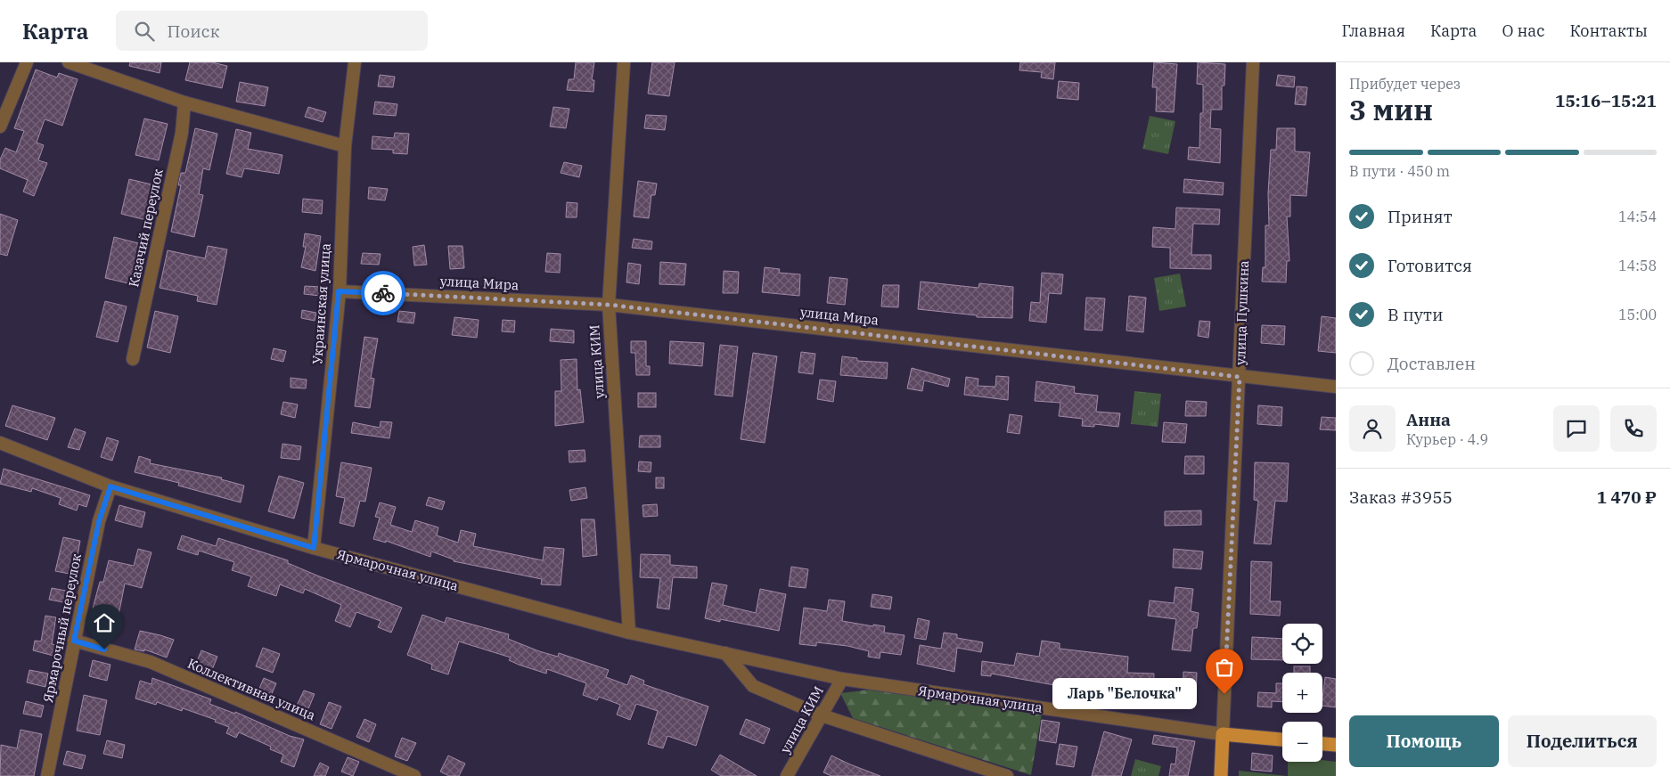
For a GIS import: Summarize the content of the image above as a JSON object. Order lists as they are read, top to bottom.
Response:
{
  "streets": {
    "main road": ["улица Пушкина", "Ярмарочная улица"],
    "street": [
      "Казачий переулок",
      "улица Мира",
      "Украинская улица",
      "улица КИМ",
      "Ярмарочный переулок",
      "Коллективная улица"
    ]
  },
  "crossings": [
    ["улица Мира", "Украинская улица"],
    ["улица Мира", "улица Пушкина"],
    ["улица Мира", "улица КИМ"],
    ["Украинская улица", "Ярмарочная улица"],
    ["улица Пушкина", "Ярмарочная улица"],
    ["улица КИМ", "Ярмарочная улица"],
    ["Ярмарочная улица", "Ярмарочный переулок"],
    ["Ярмарочный переулок", "Коллективная улица"]
  ],
  "places": ["Ларь \"Белочка\""],
  "page": {
    "header": "Карта",
    "search": "Поиск",
    "nav": [
      "Главная",
      "Карта",
      "О нас",
      "Контакты"
    ],
    "heading": ["3 мин", "Прибудет через", "15:16–15:21"],
    "panel": [
      "Анна",
      "Курьер · 4.9",
      "Заказ #3955",
      "1 470 ₽"
    ],
    "bar": "В пути · 450 m",
    "list": [
      ["Принят", "14:54"],
      ["Готовится", "14:58"],
      ["В пути", "15:00"],
      "Доставлен"
    ],
    "map_buttons": ["+", "−"],
    "bubble": "Ларь \"Белочка\"",
    "buttons": ["Помощь", "Поделиться"]
  }
}
